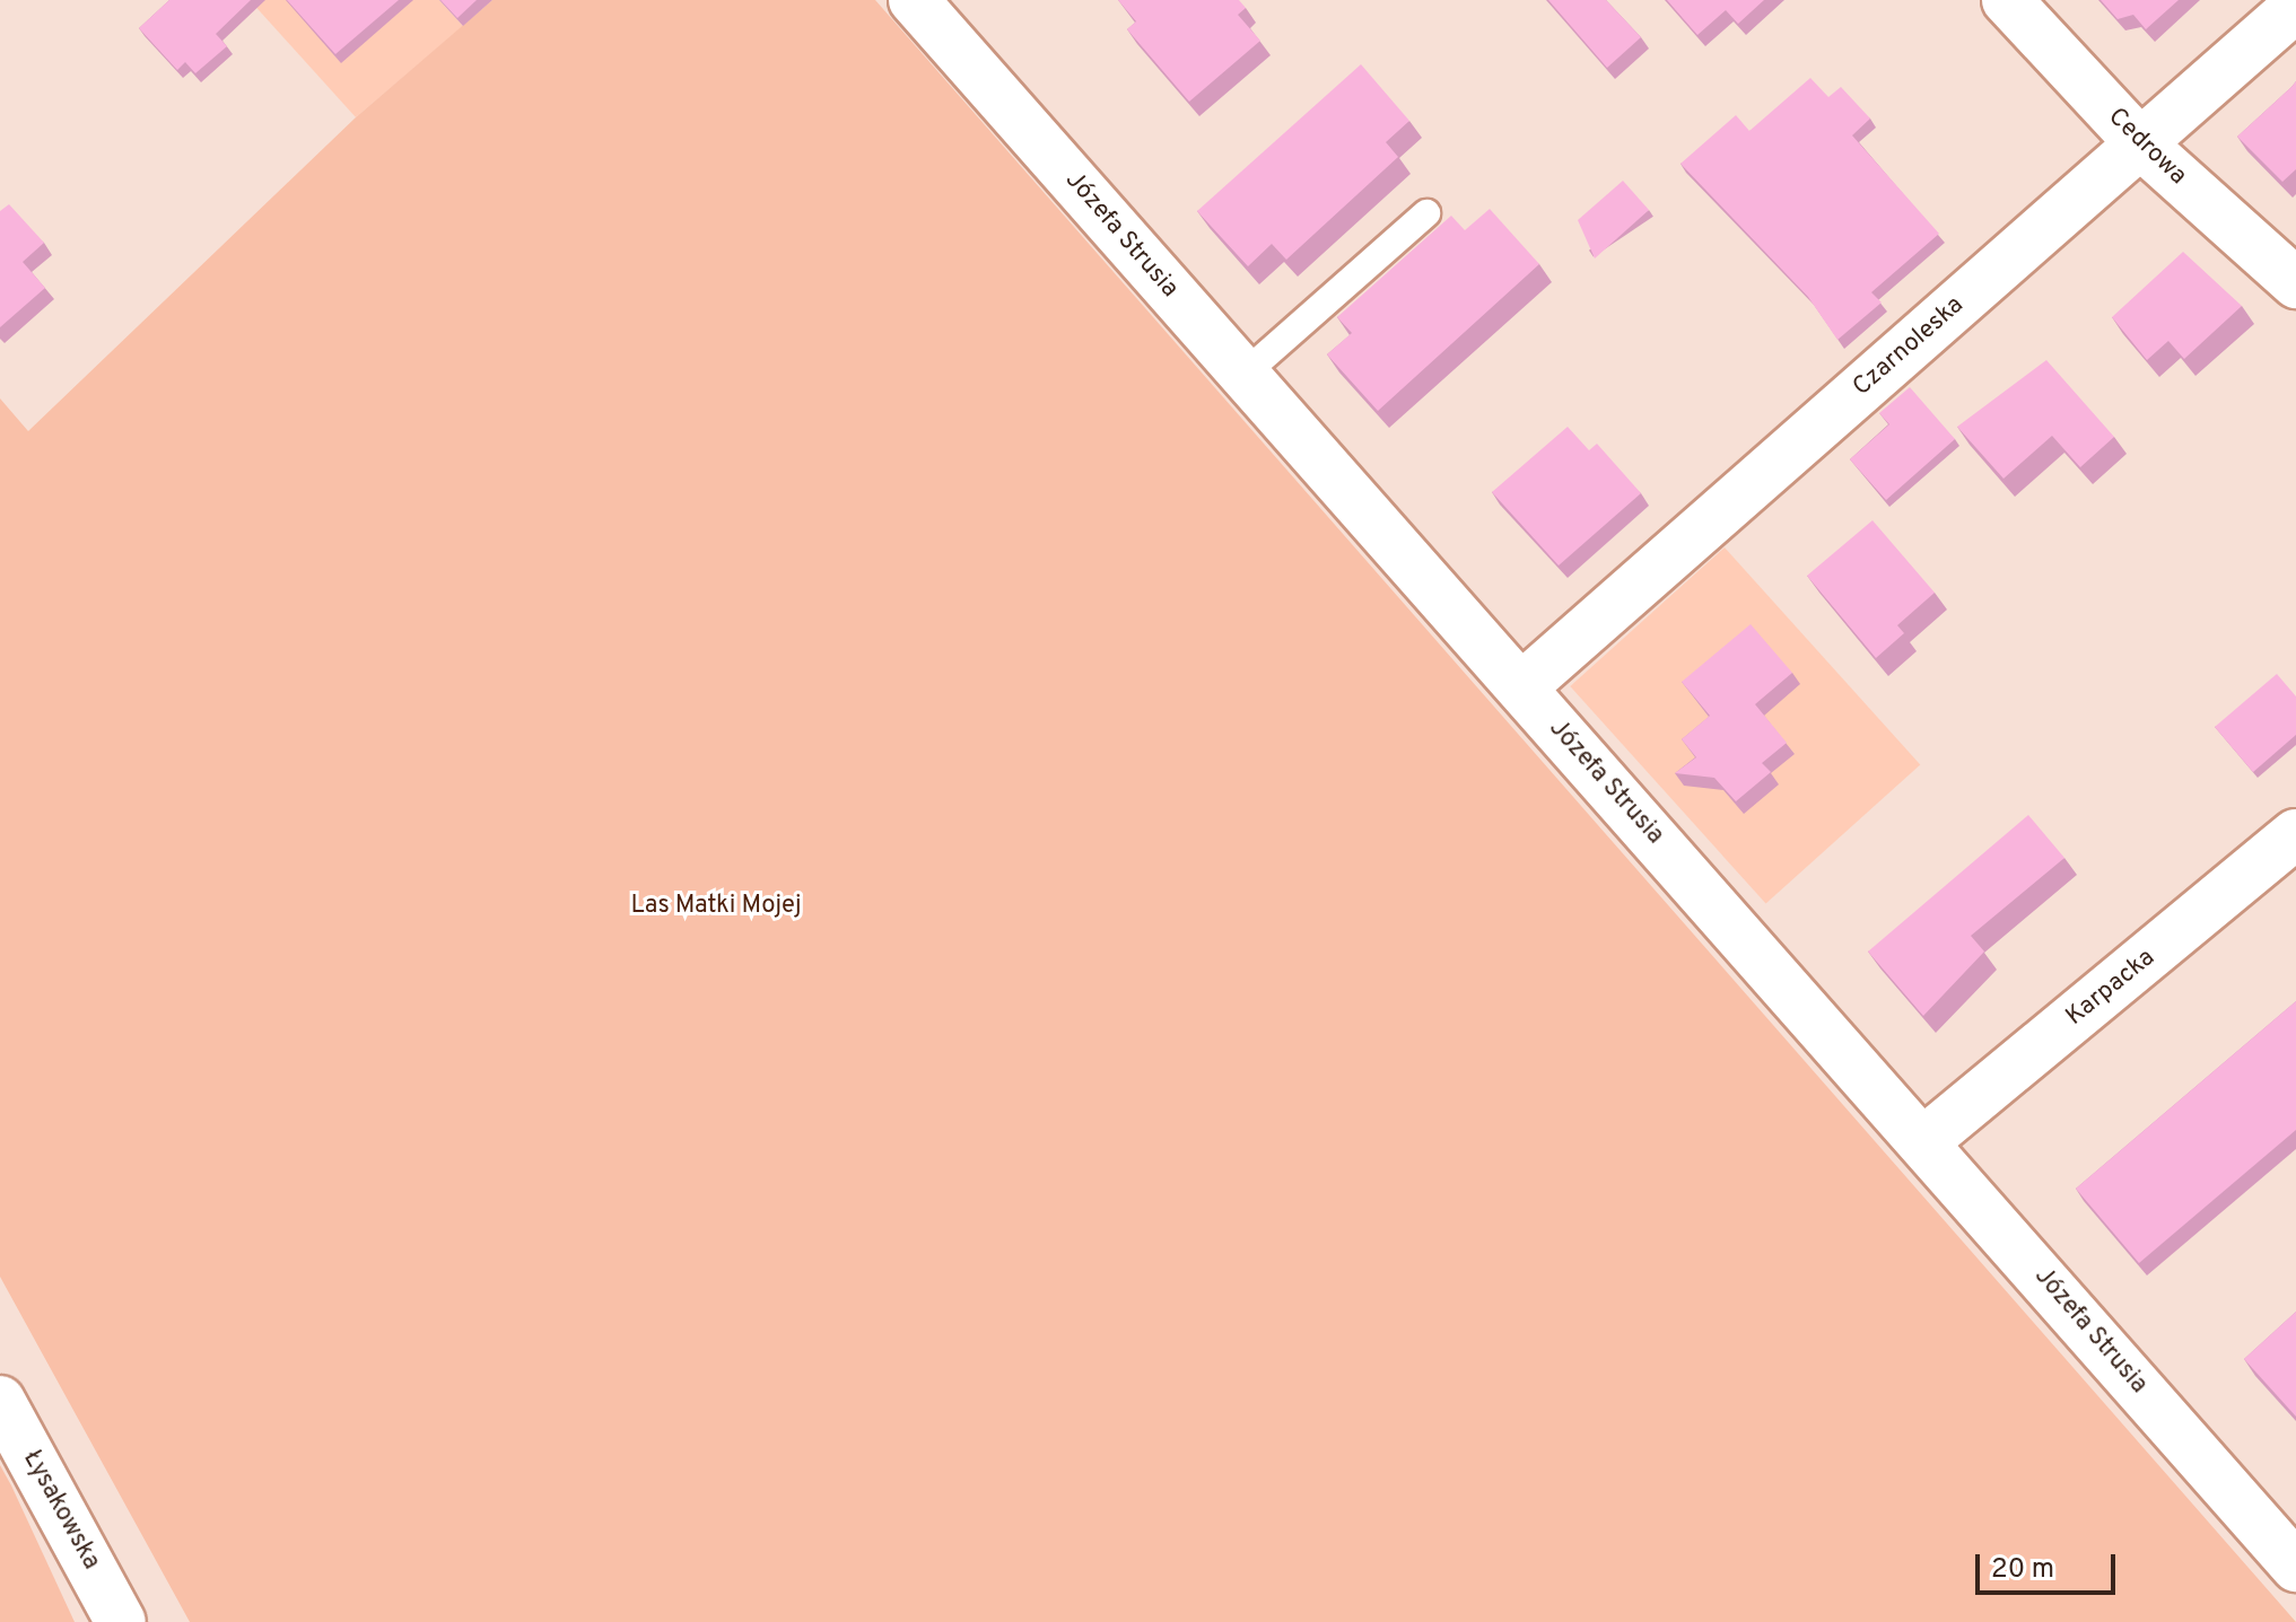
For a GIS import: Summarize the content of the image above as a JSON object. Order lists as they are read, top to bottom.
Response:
{
  "streets": {
    "street": [
      "Cedrowa",
      "Józefa Strusia",
      "Czarnoleska",
      "Karpacka",
      "Łysakowska"
    ]
  },
  "crossings": [
    ["Cedrowa", "Czarnoleska"],
    ["Józefa Strusia", "Czarnoleska"],
    ["Józefa Strusia", "Karpacka"]
  ],
  "parks": ["Las Matki Mojej"],
  "scale_bar": "20 m"
}
